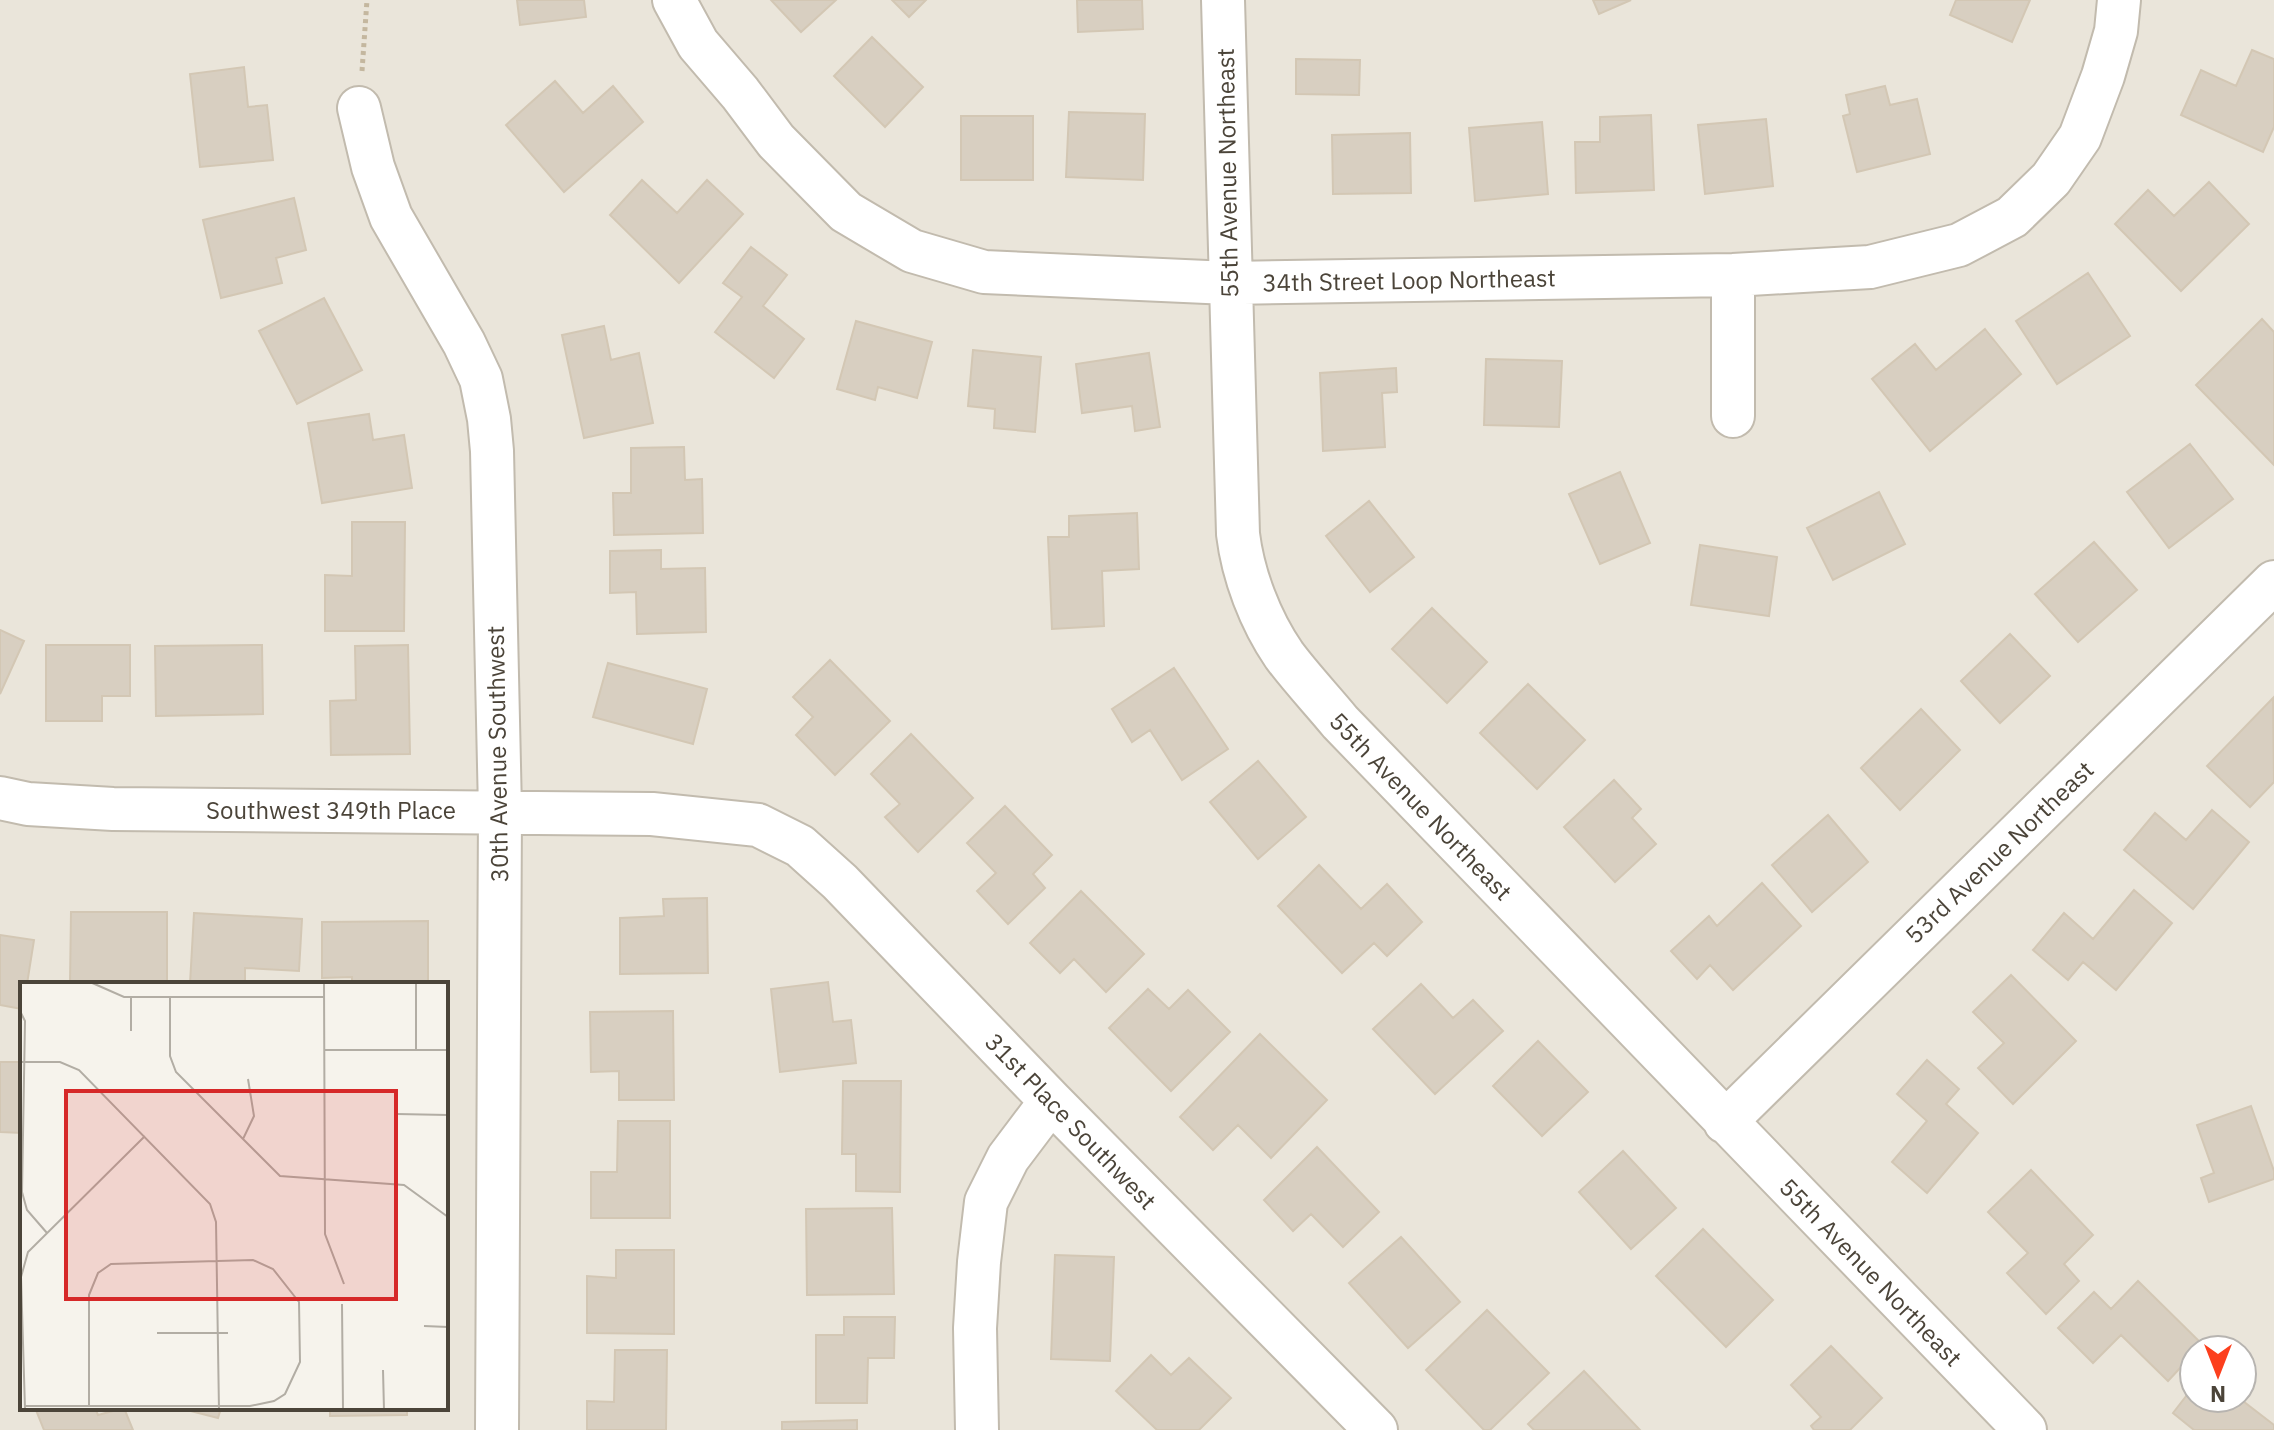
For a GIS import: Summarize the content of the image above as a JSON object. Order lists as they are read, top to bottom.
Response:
{
  "streets": {
    "street": [
      "55th Avenue Northeast",
      "34th Street Loop Northeast",
      "30th Avenue Southwest",
      "Southwest 349th Place",
      "53rd Avenue Northeast",
      "31st Place Southwest"
    ]
  },
  "crossings": [
    ["55th Avenue Northeast", "34th Street Loop Northeast"],
    ["55th Avenue Northeast", "53rd Avenue Northeast"],
    ["30th Avenue Southwest", "Southwest 349th Place"],
    ["Southwest 349th Place", "31st Place Southwest"]
  ],
  "north": "bottom"
}
